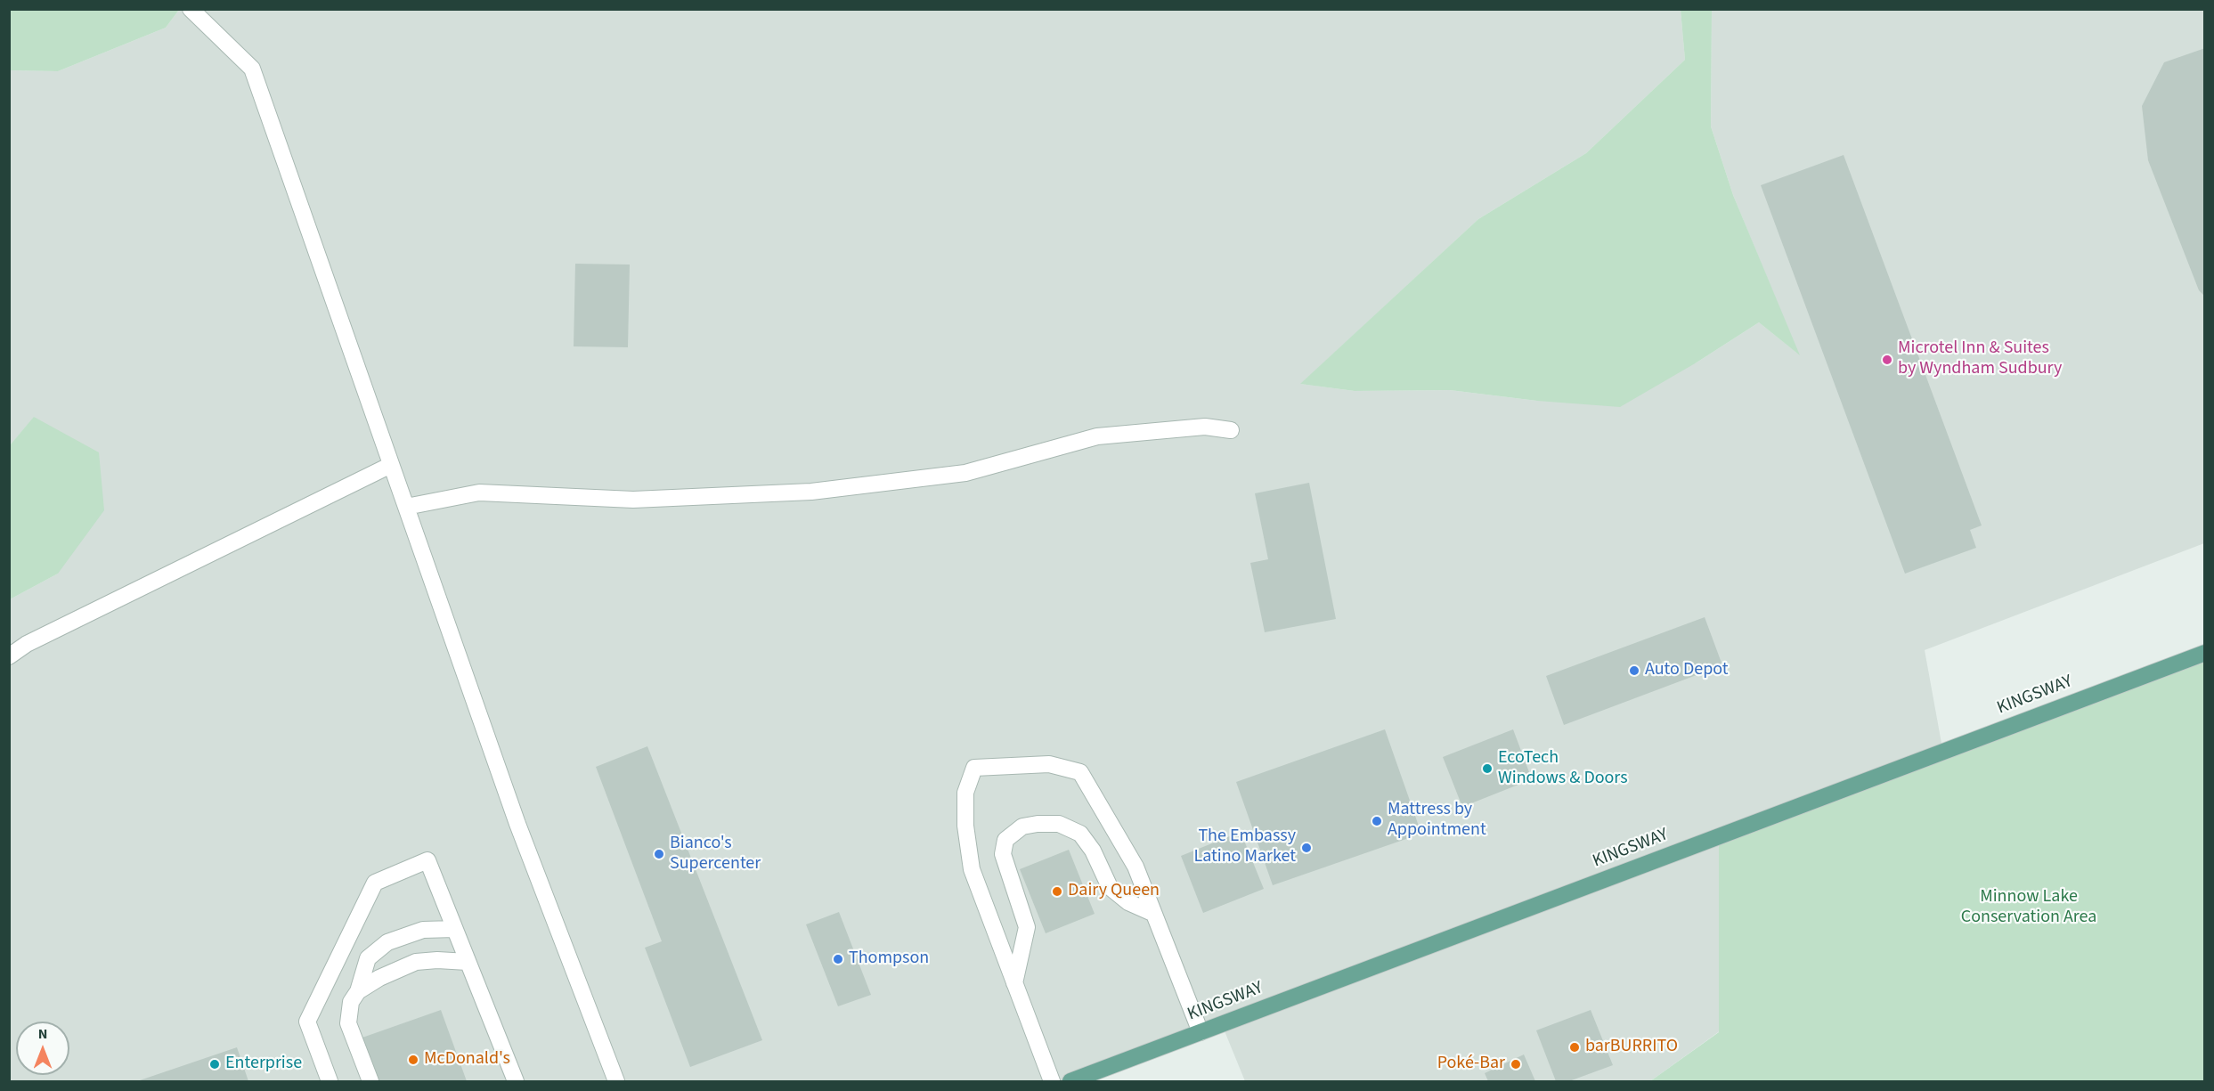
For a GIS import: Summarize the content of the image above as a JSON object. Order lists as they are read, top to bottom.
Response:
{
  "streets": {
    "main road": ["KINGSWAY"]
  },
  "parks": ["Minnow Lake Conservation Area"],
  "places": [
    "Microtel Inn & Suites by Wyndham Sudbury",
    "Auto Depot",
    "EcoTech Windows & Doors",
    "Mattress by Appointment",
    "The Embassy Latino Market",
    "Bianco's Supercenter",
    "Dairy Queen",
    "Thompson",
    "barBURRITO",
    "McDonald's",
    "Enterprise",
    "Poké-Bar"
  ],
  "north": "top"
}
